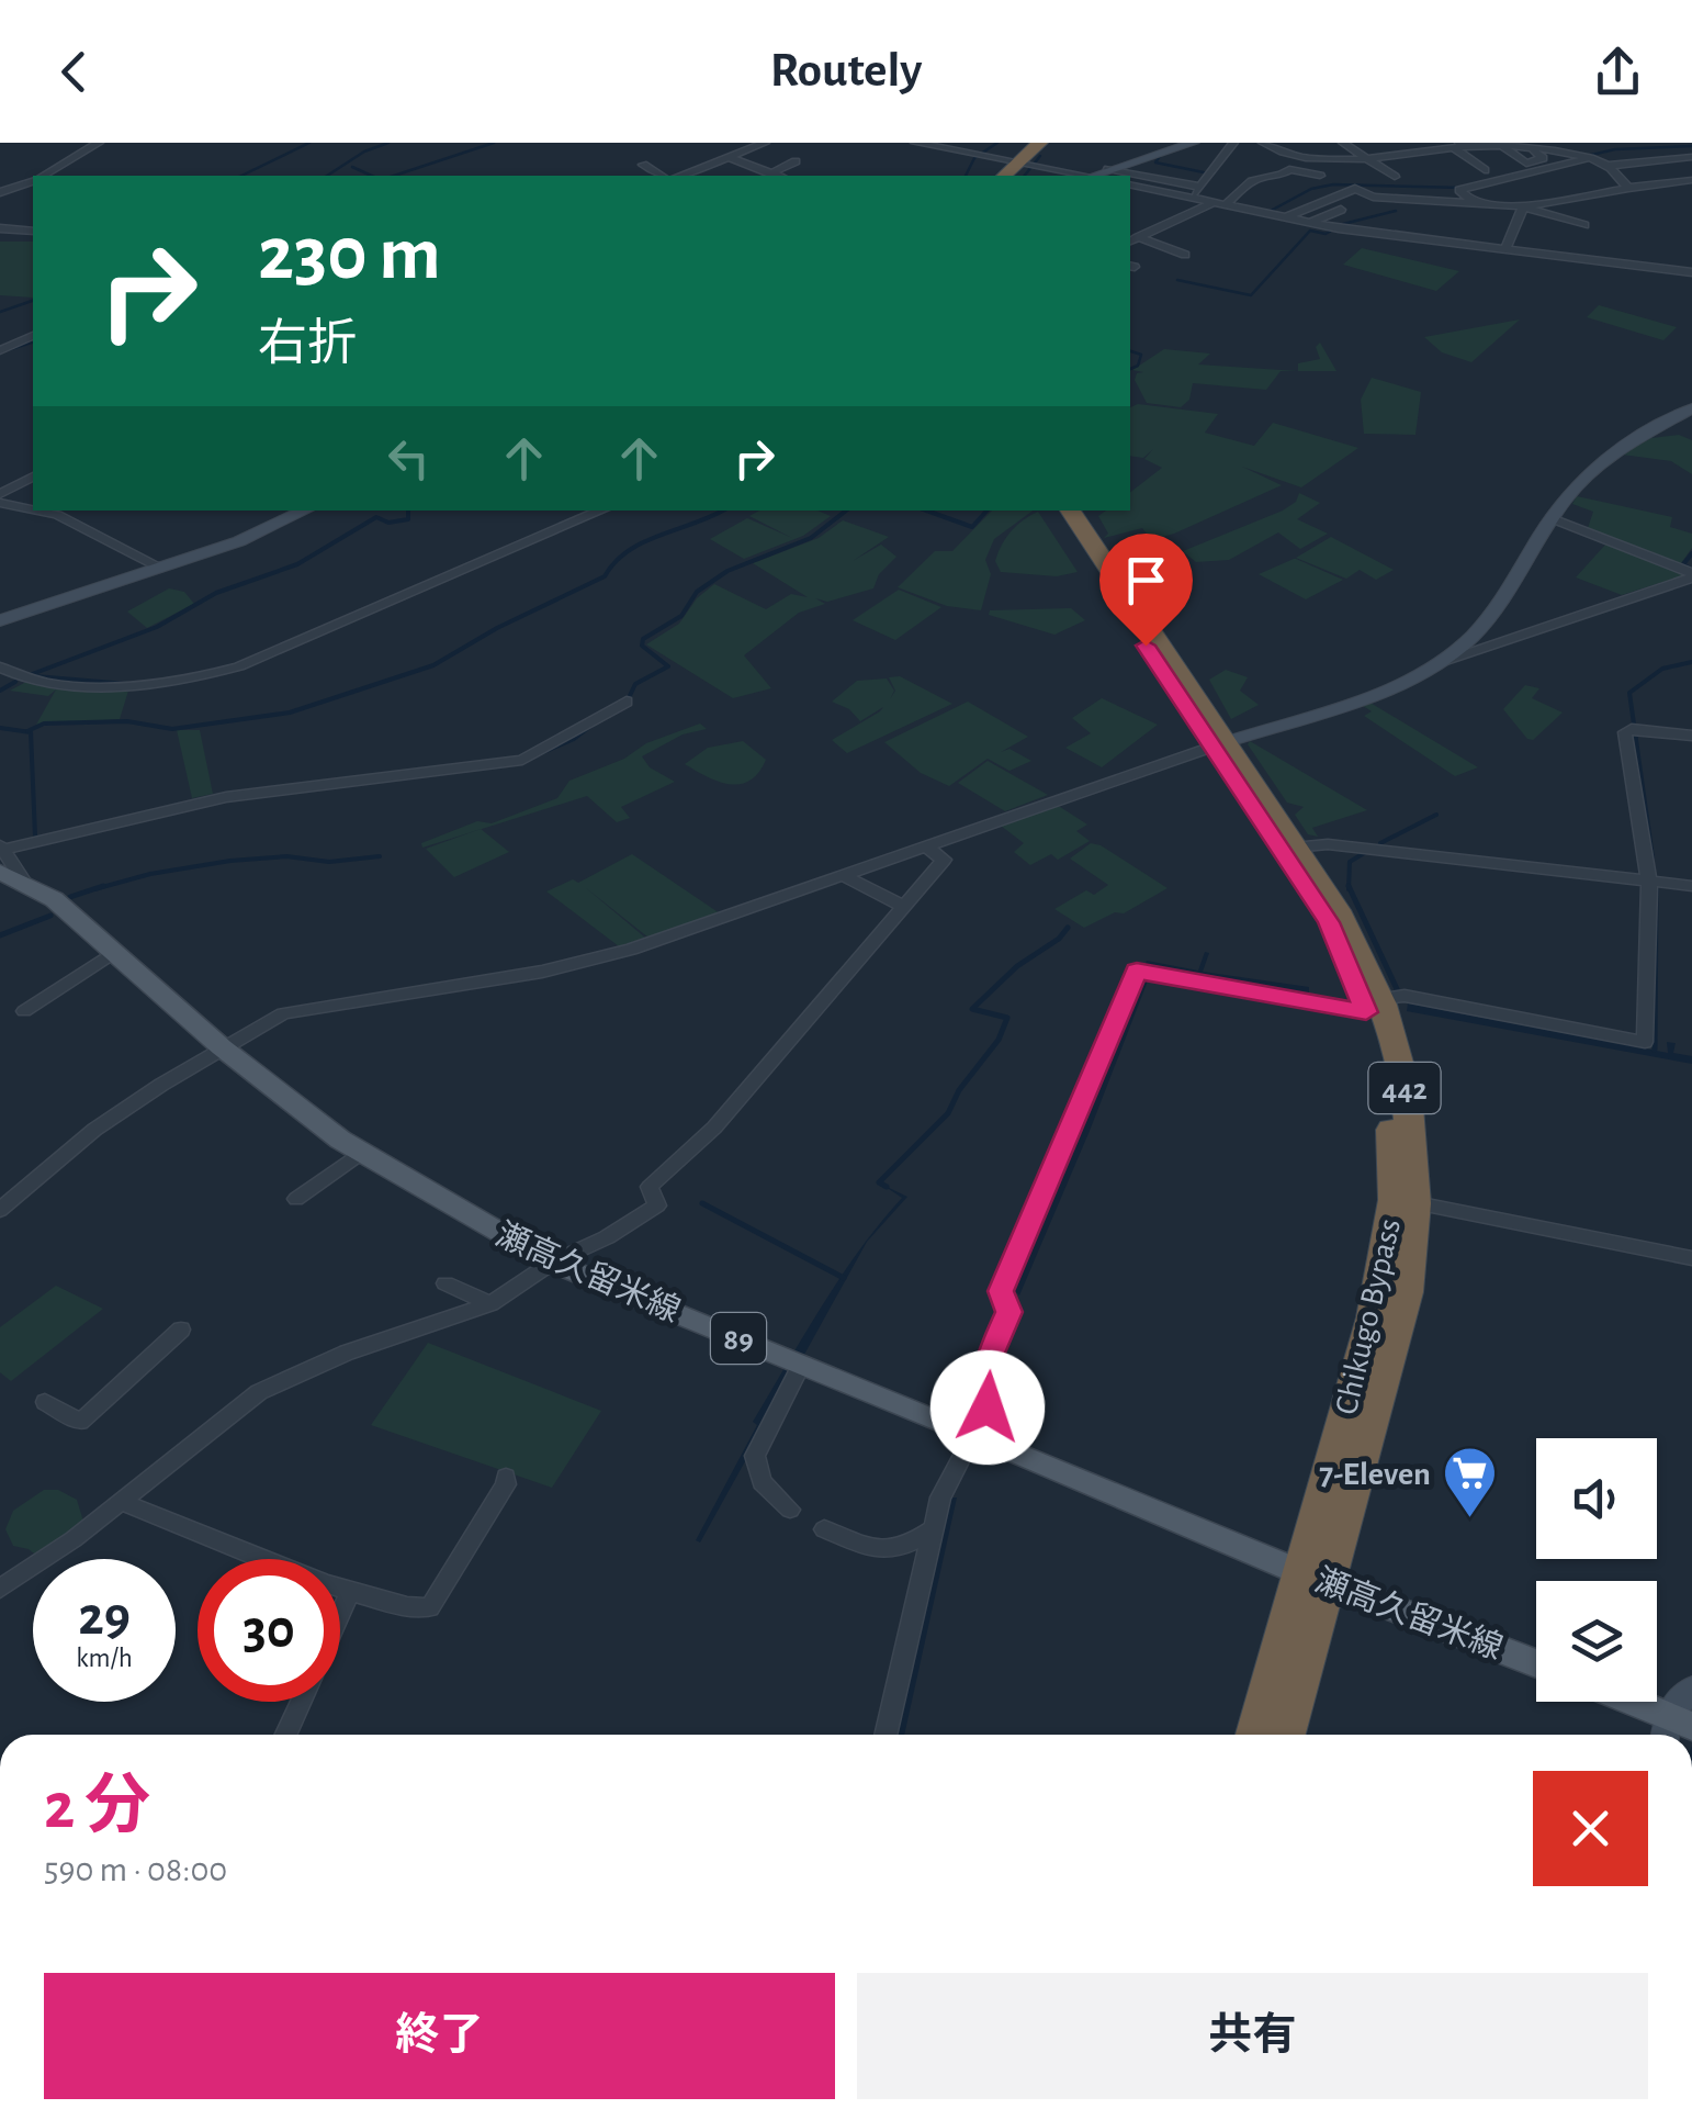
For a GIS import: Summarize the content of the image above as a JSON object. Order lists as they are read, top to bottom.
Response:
{
  "streets": {
    "highway": ["442", "Chikugo Bypass"],
    "main road": ["瀬高久留米線", "89"]
  },
  "crossings": [
    ["瀬高久留米線", "Chikugo Bypass"]
  ],
  "places": {
    "supermarket": ["7-Eleven"]
  },
  "page": {
    "header": "Routely",
    "turn": ["230 m", "右折"],
    "speed": "29 km/h",
    "limit": "30",
    "heading": ["2 分", "590 m · 08:00"],
    "buttons": ["終了", "共有"]
  }
}
